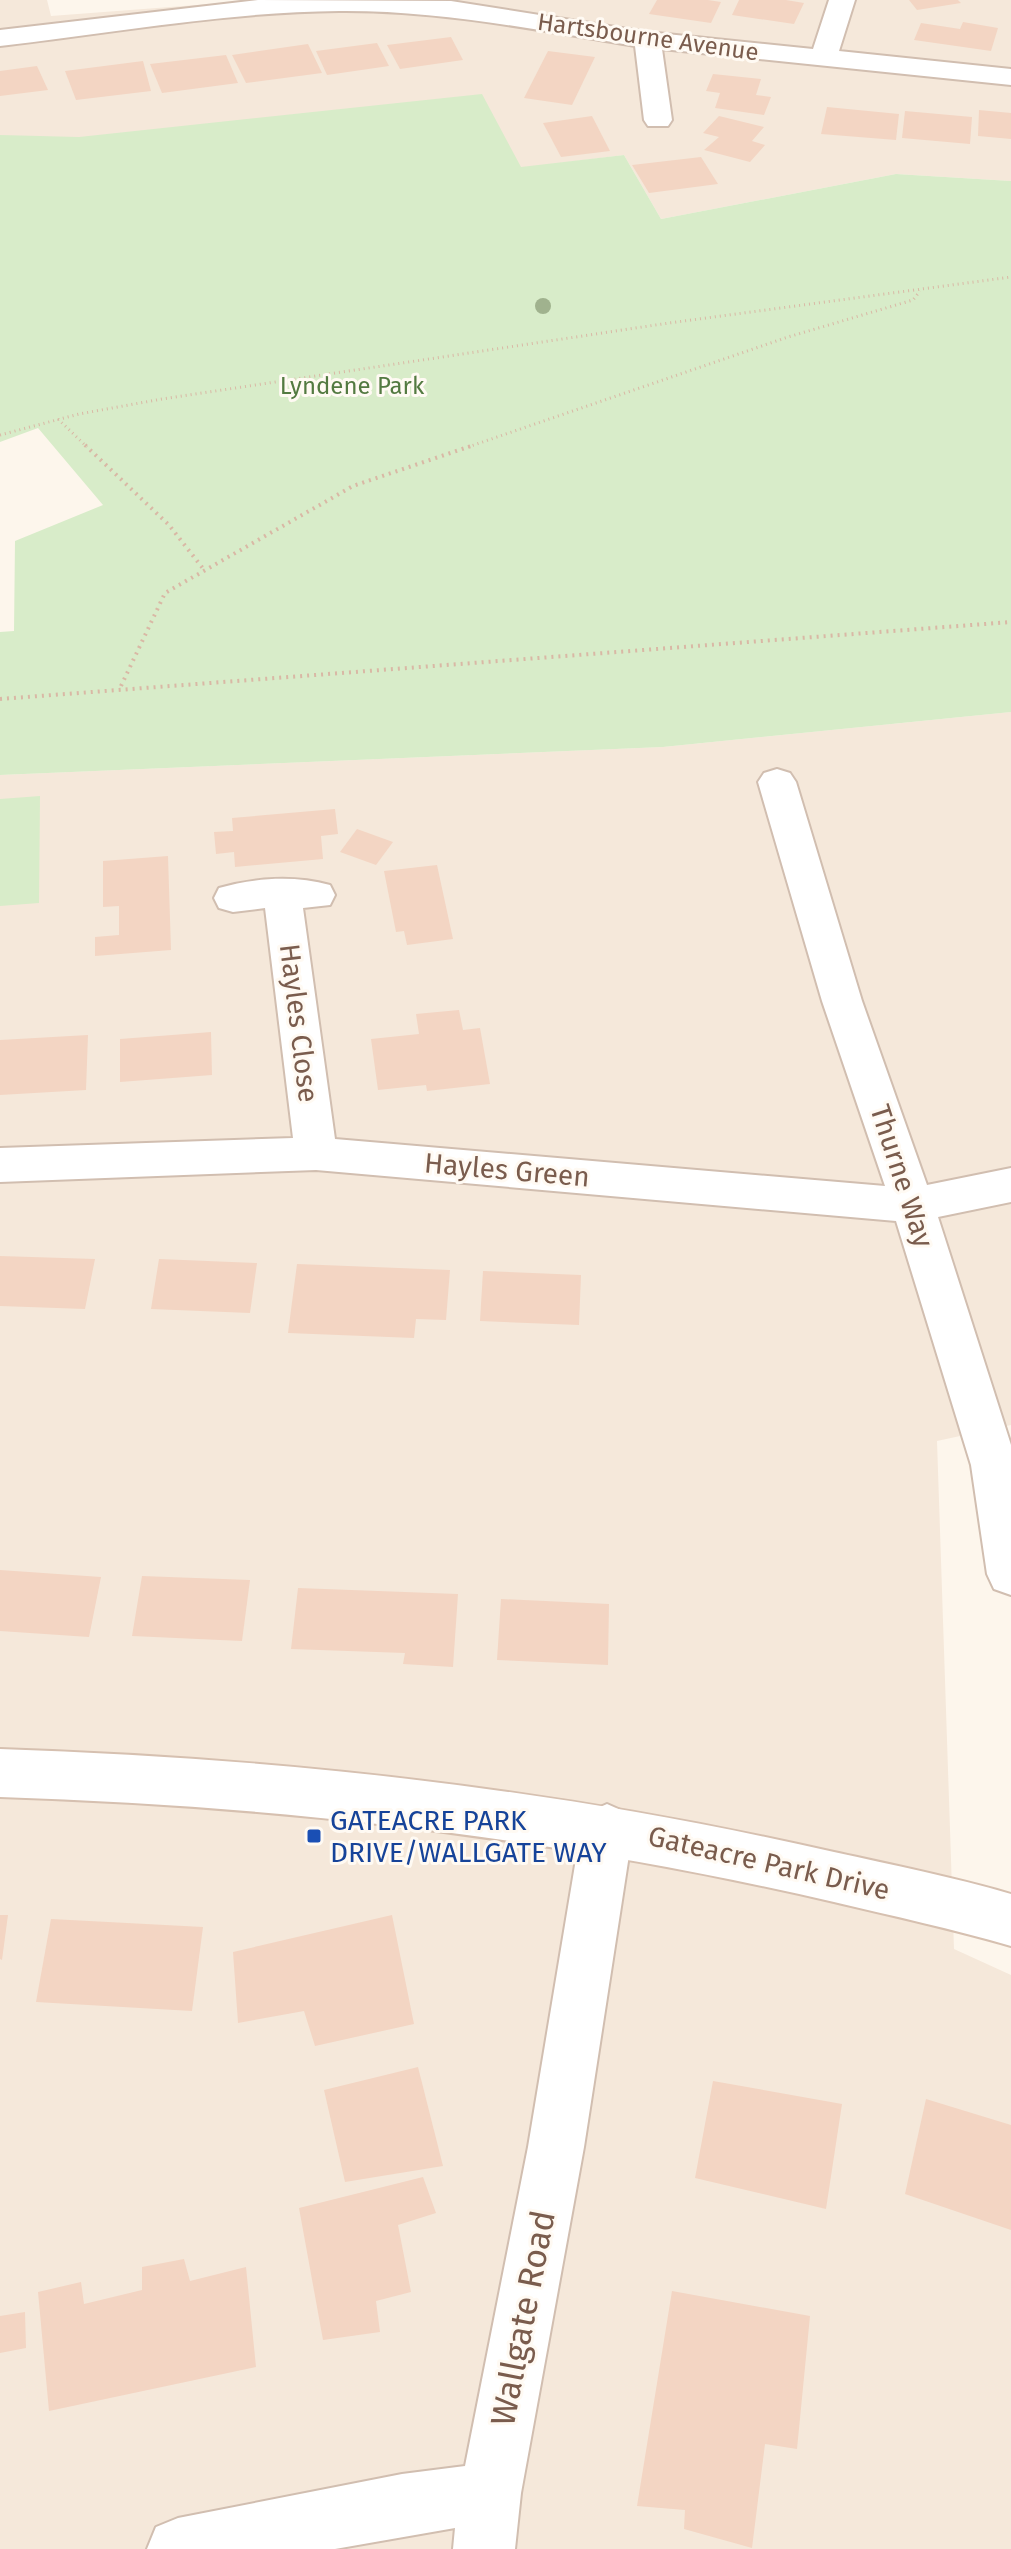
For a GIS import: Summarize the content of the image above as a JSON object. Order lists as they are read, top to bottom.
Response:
{
  "streets": {
    "street": [
      "Hartsbourne Avenue",
      "Hayles Close",
      "Hayles Green",
      "Thurne Way",
      "Gateacre Park Drive",
      "Wallgate Road"
    ]
  },
  "crossings": [
    ["Hayles Close", "Hayles Green"],
    ["Hayles Green", "Thurne Way"],
    ["Gateacre Park Drive", "Wallgate Road"]
  ],
  "parks": ["Lyndene Park"],
  "places": {
    "transit": ["GATEACRE PARK DRIVE/WALLGATE WAY"]
  }
}
